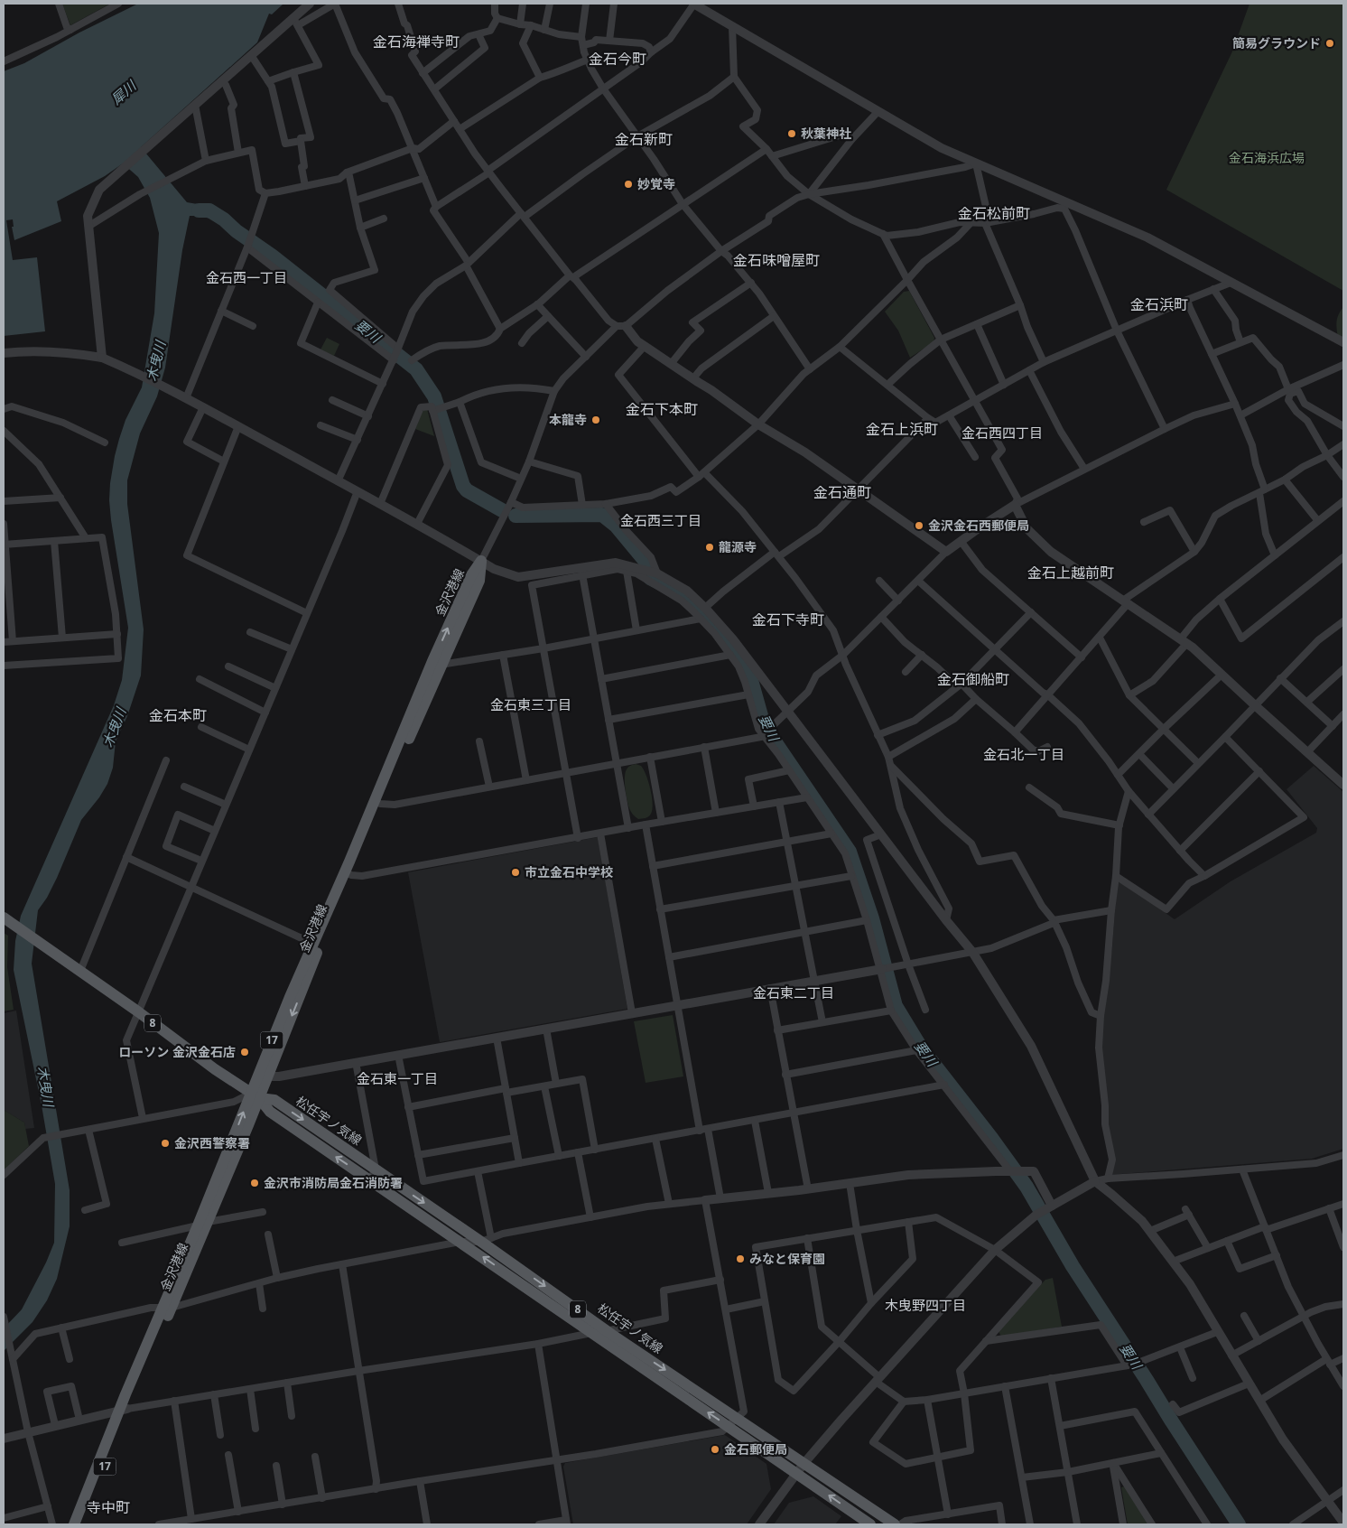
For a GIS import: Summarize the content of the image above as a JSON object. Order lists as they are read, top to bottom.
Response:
{
  "streets": {
    "main road": [
      "金沢港線",
      "8",
      "17",
      "松任宇ノ気線"
    ]
  },
  "crossings": [
    ["金沢港線", "松任宇ノ気線"]
  ],
  "districts": [
    "金石海禅寺町",
    "金石今町",
    "金石新町",
    "金石松前町",
    "金石味噌屋町",
    "金石西一丁目",
    "金石浜町",
    "金石下本町",
    "金石上浜町",
    "金石西四丁目",
    "金石通町",
    "金石西三丁目",
    "金石上越前町",
    "金石下寺町",
    "金石御船町",
    "金石東三丁目",
    "金石本町",
    "金石北一丁目",
    "金石東二丁目",
    "金石東一丁目",
    "木曳野四丁目",
    "寺中町"
  ],
  "water": ["犀川", "要川", "木曳川"],
  "parks": ["金石海浜広場"],
  "places": [
    "簡易グラウンド",
    "秋葉神社",
    "妙覚寺",
    "本龍寺",
    "金沢金石西郵便局",
    "龍源寺",
    "市立金石中学校",
    "ローソン 金沢金石店",
    "金沢西警察署",
    "金沢市消防局金石消防署",
    "みなと保育園",
    "金石郵便局"
  ]
}
